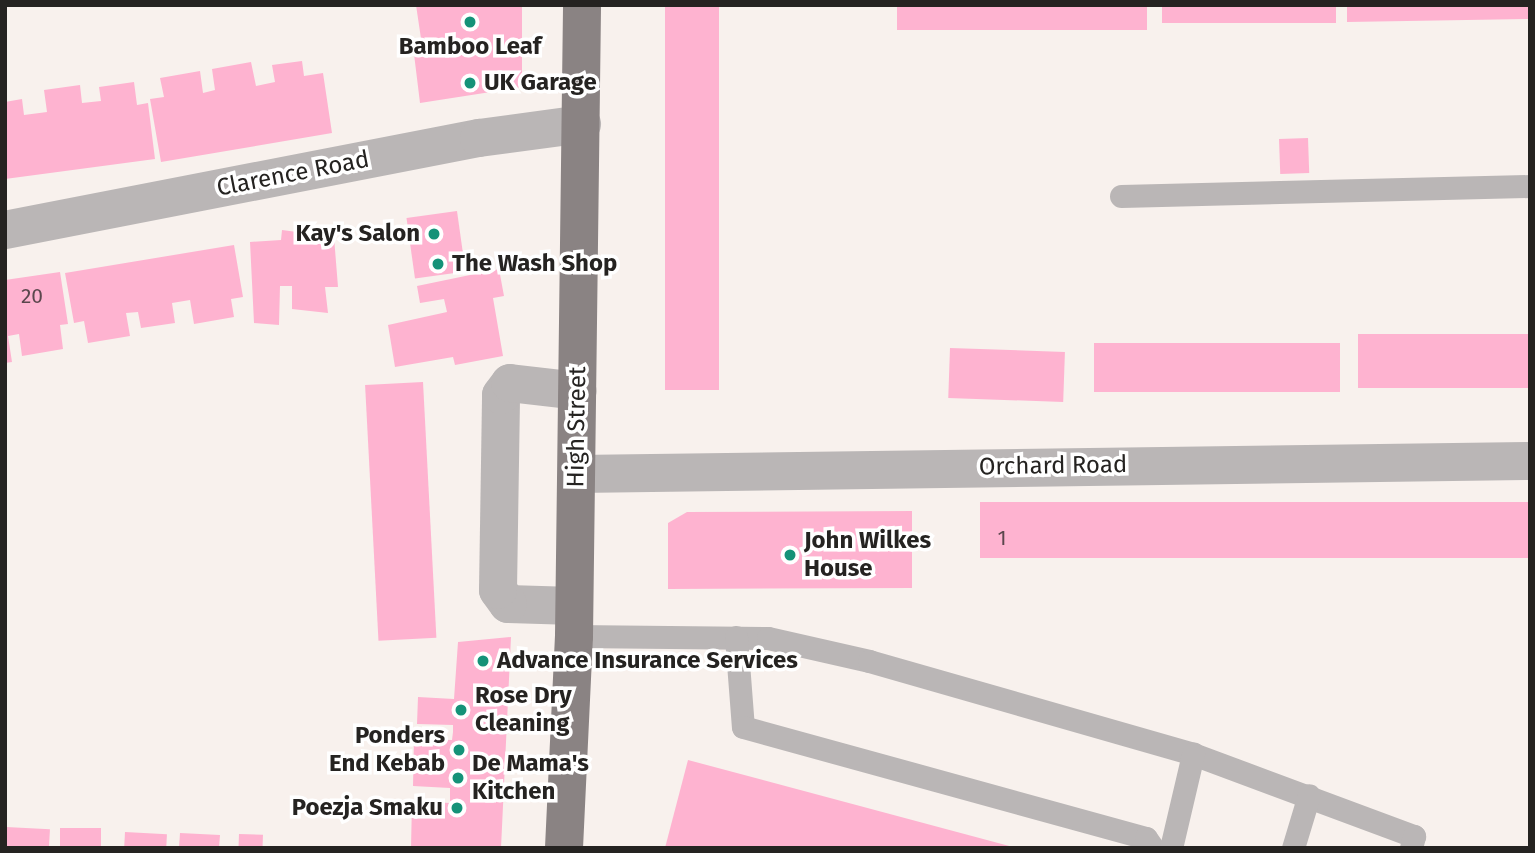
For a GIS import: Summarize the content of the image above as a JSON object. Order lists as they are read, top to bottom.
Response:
{
  "streets": {
    "main road": ["High Street"],
    "street": ["Clarence Road", "Orchard Road"]
  },
  "crossings": [
    ["Clarence Road", "High Street"],
    ["High Street", "Orchard Road"]
  ],
  "places": [
    "Bamboo Leaf",
    "UK Garage",
    "Kay's Salon",
    "The Wash Shop",
    "John Wilkes House",
    "Advance Insurance Services",
    "Rose Dry Cleaning",
    "Ponders End Kebab",
    "De Mama's Kitchen",
    "Poezja Smaku"
  ],
  "house_numbers": ["20", "1"]
}
